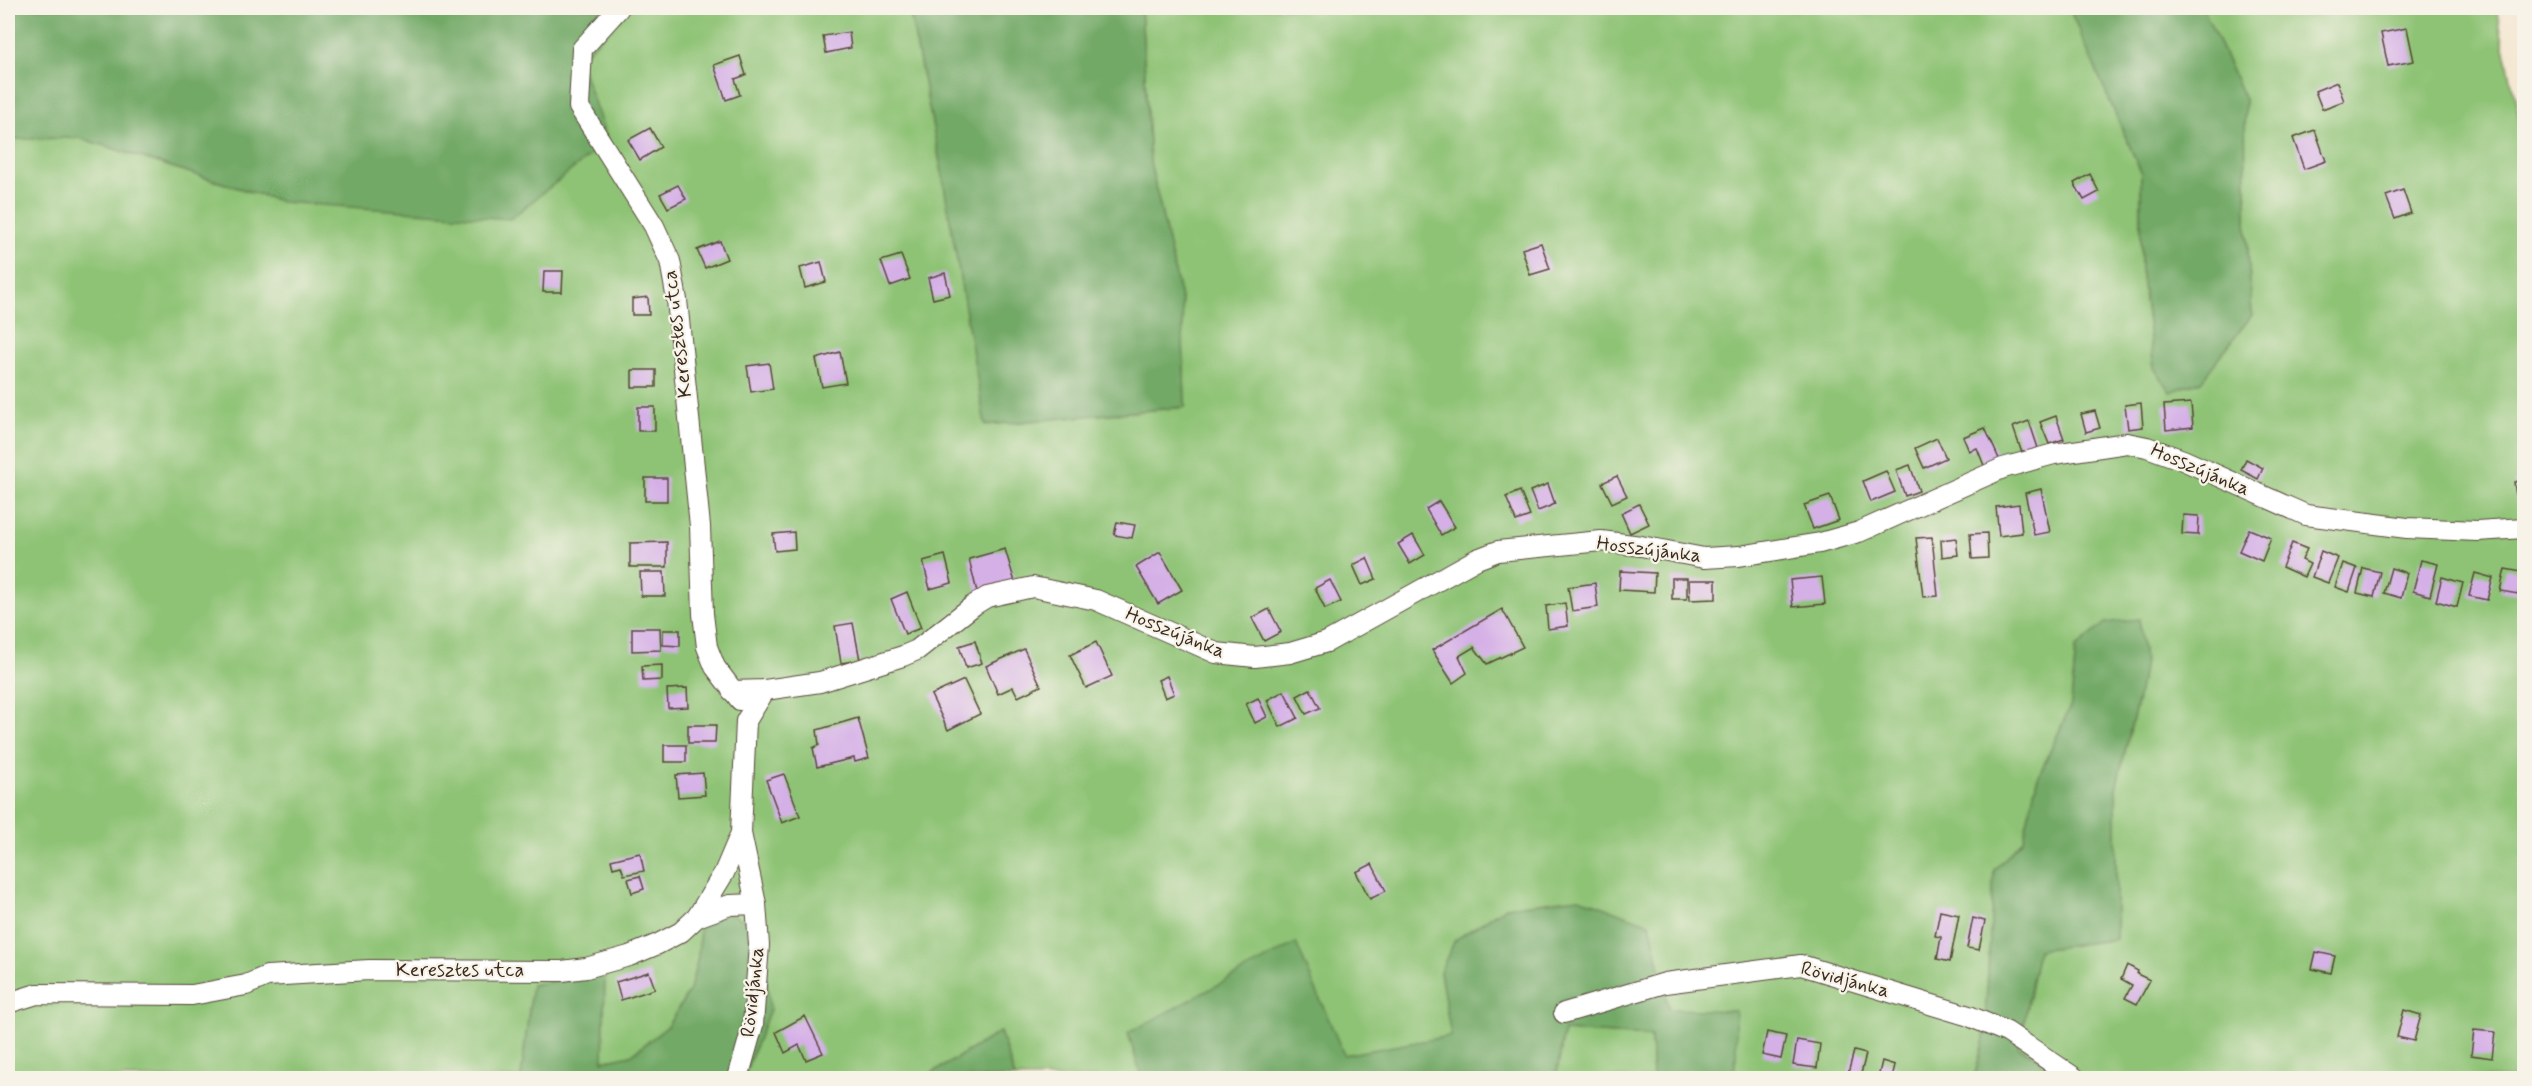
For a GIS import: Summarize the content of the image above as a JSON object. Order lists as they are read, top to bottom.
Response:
{
  "streets": {
    "street": ["Keresztes utca", "Hosszújánka", "Rövidjánka"]
  },
  "crossings": [
    ["Keresztes utca", "Hosszújánka"],
    ["Keresztes utca", "Rövidjánka"]
  ]
}
